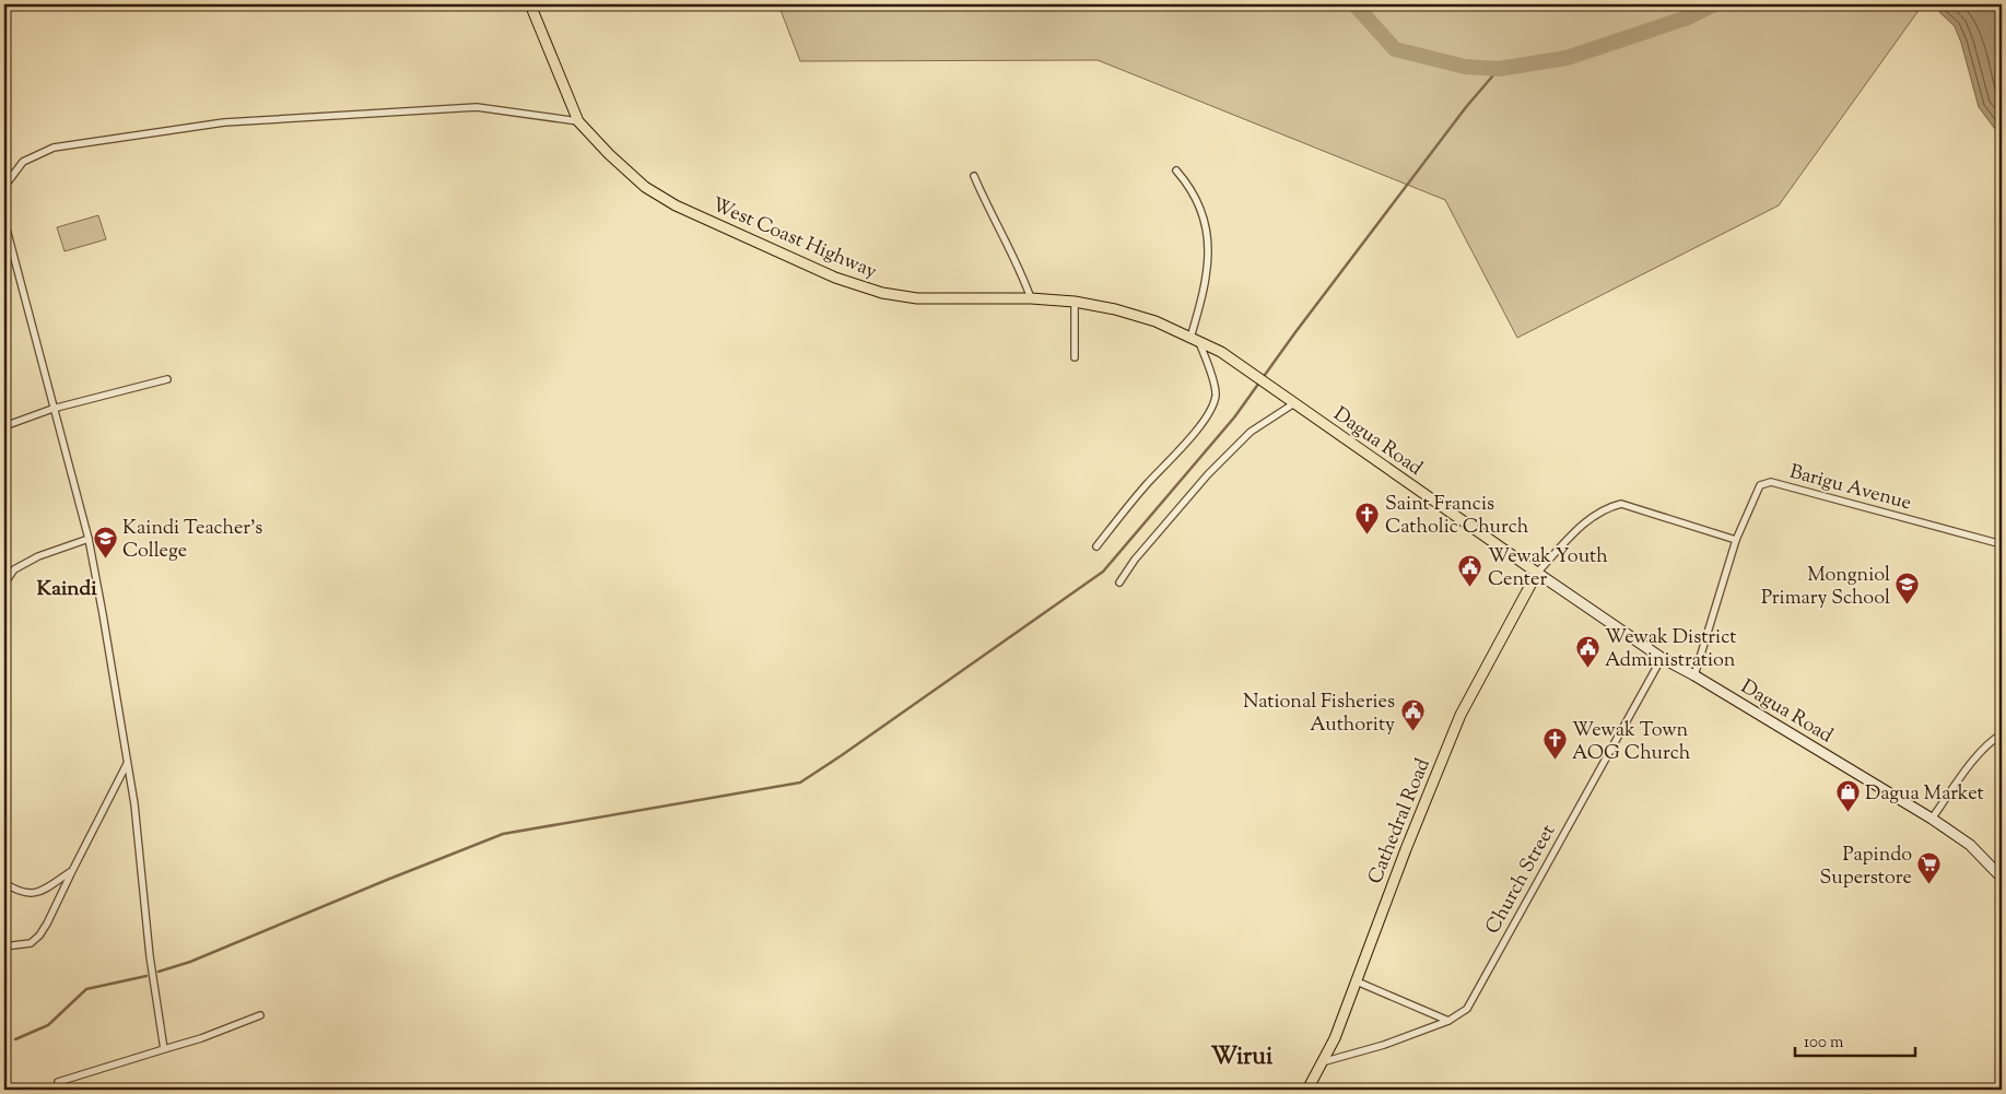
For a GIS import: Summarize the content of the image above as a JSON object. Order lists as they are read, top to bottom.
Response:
{
  "streets": {
    "main road": ["West Coast Highway", "Dagua Road", "Cathedral Road"],
    "street": ["Barigu Avenue", "Church Street"]
  },
  "crossings": [
    ["West Coast Highway", "Dagua Road"],
    ["Dagua Road", "Barigu Avenue"],
    ["Dagua Road", "Cathedral Road"],
    ["Dagua Road", "Church Street"],
    ["Cathedral Road", "Church Street"]
  ],
  "districts": ["Kaindi", "Wirui"],
  "places": {
    "church": ["Saint Francis Catholic Church", "Wewak Town AOG Church"],
    "school or university": ["Kaindi Teacher's College", "Mongniol Primary School"],
    "public building": ["Wewak Youth Center", "Wewak District Administration", "National Fisheries Authority"],
    "shop": ["Dagua Market"],
    "supermarket": ["Papindo Superstore"]
  },
  "scale_bar": "100 m"
}
